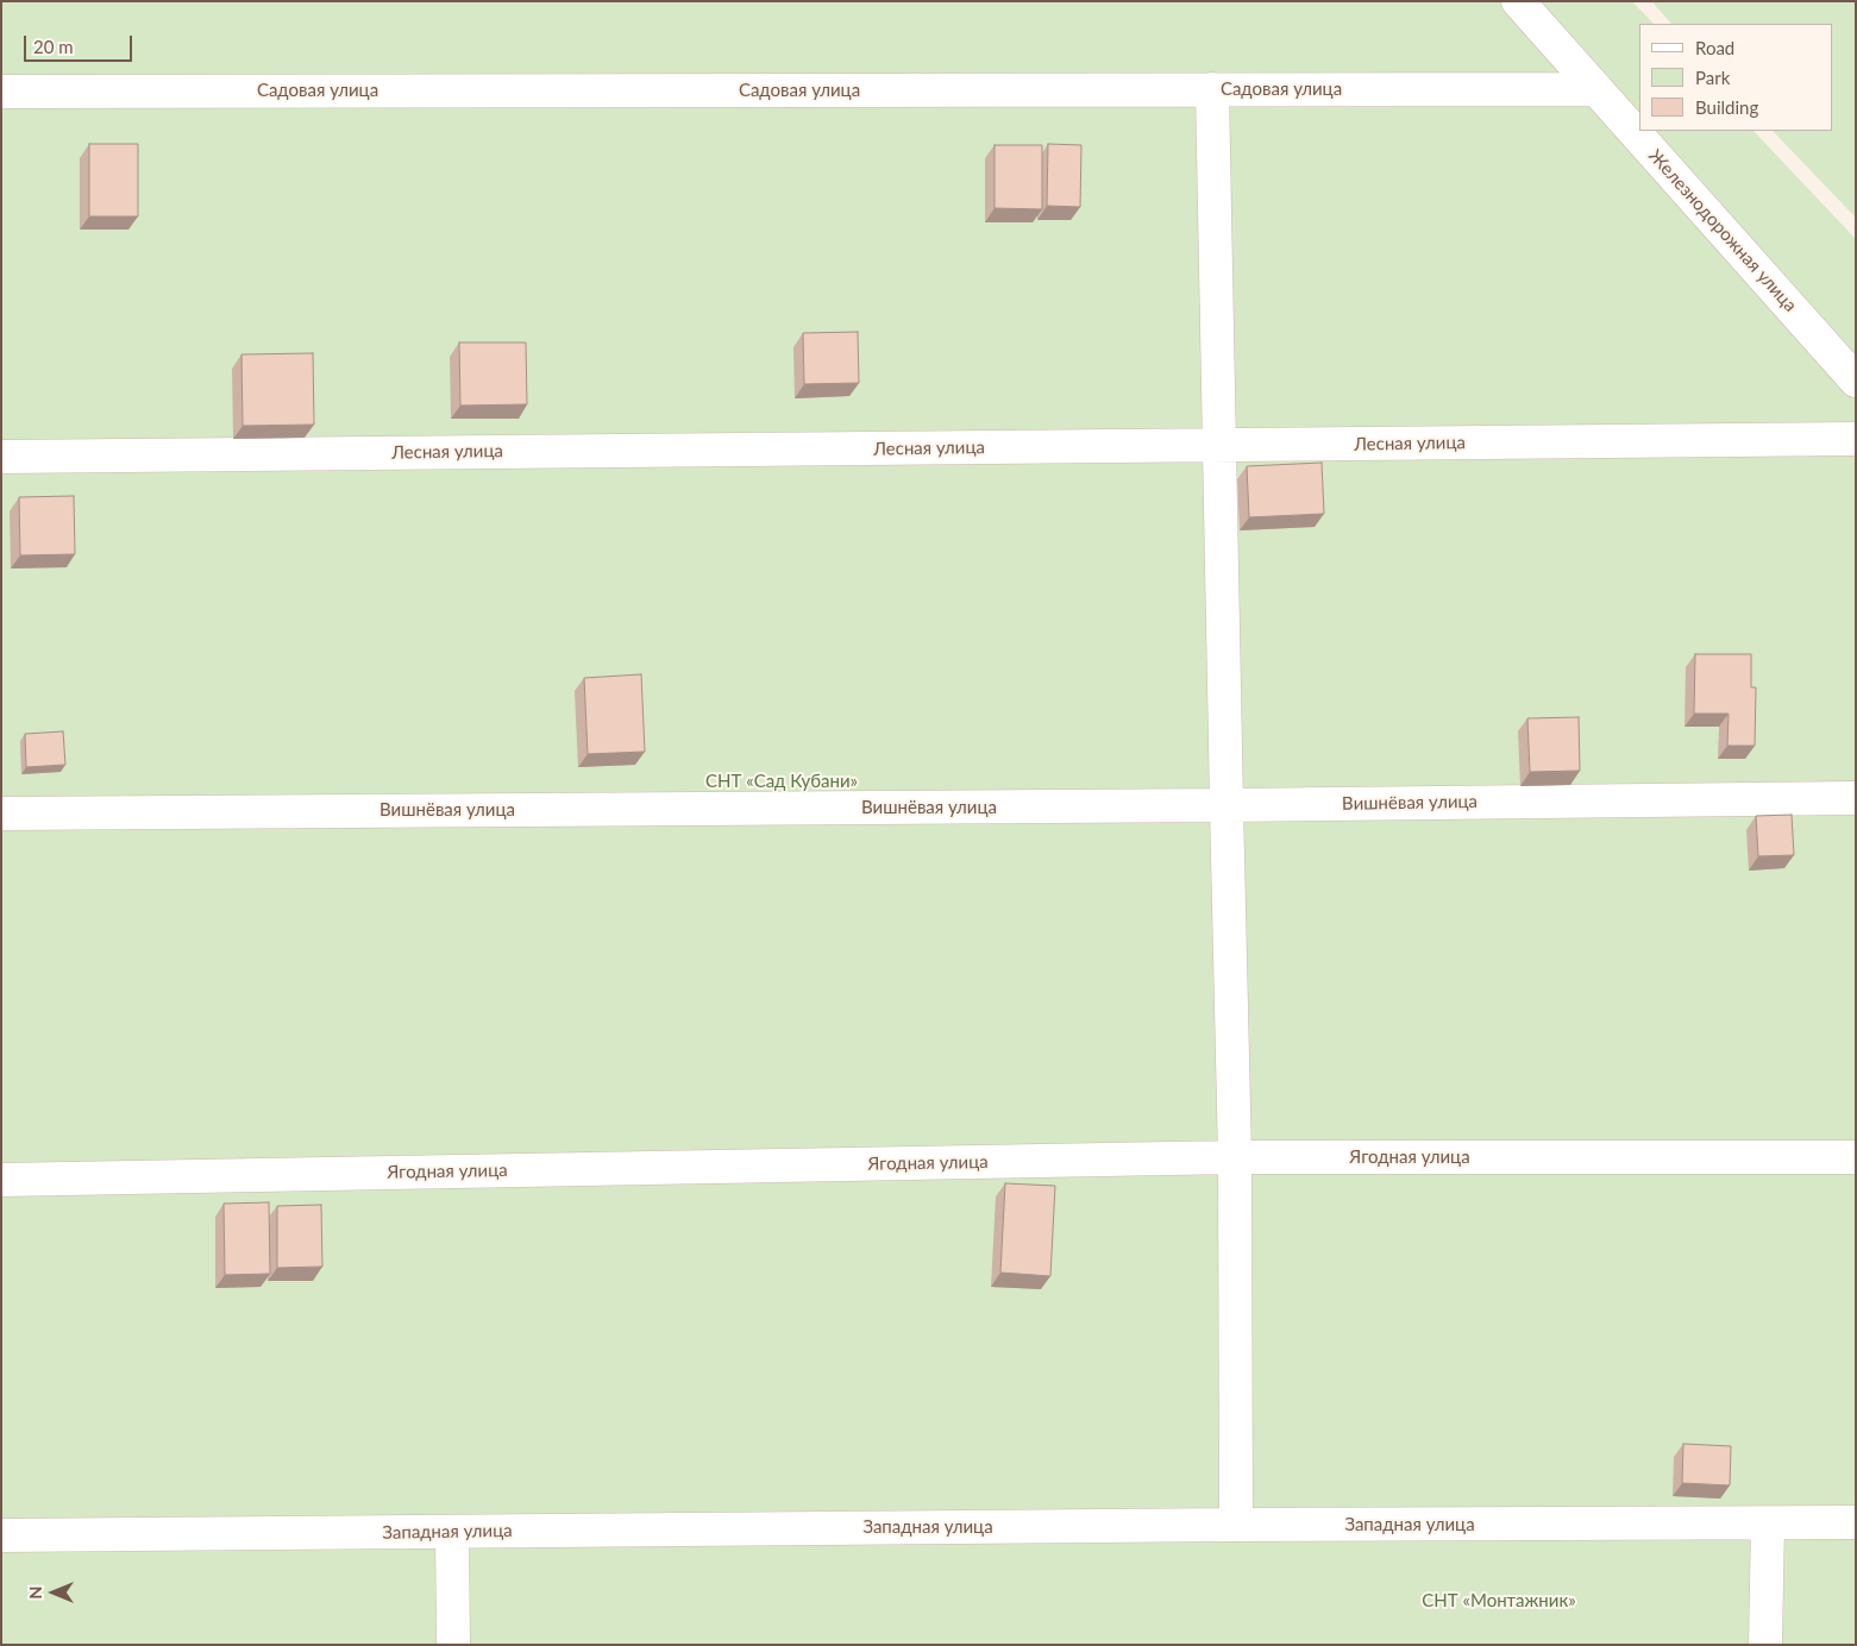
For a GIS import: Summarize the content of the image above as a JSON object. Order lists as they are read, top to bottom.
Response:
{
  "streets": {
    "street": [
      "Садовая улица",
      "Железнодорожная улица",
      "Лесная улица",
      "Вишнёвая улица",
      "Ягодная улица",
      "Западная улица"
    ]
  },
  "crossings": [
    ["Садовая улица", "Железнодорожная улица"]
  ],
  "parks": ["СНТ «Сад Кубани»", "СНТ «Монтажник»"],
  "legend": ["Road", "Park", "Building"],
  "scale_bar": "20 m",
  "north": "left"
}
